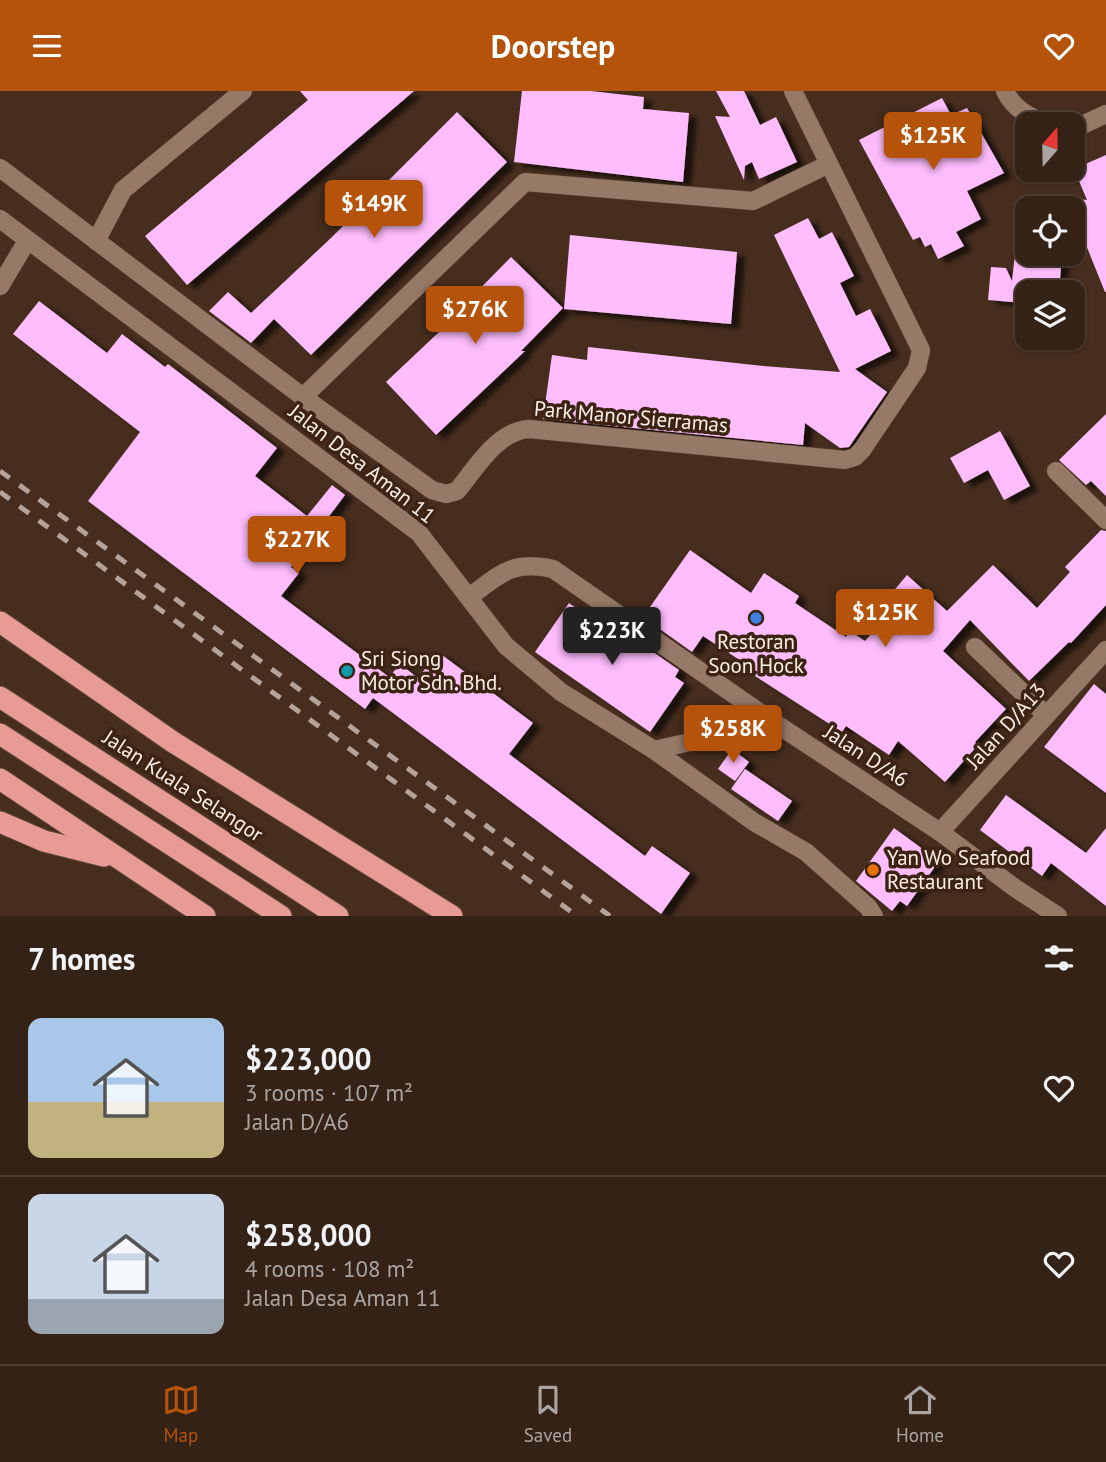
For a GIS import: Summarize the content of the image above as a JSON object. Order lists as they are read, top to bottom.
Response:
{
  "streets": {
    "highway": ["Jalan Kuala Selangor"],
    "street": [
      "Park Manor Sierramas",
      "Jalan Desa Aman 11",
      "Jalan D/A13",
      "Jalan D/A6"
    ]
  },
  "crossings": [
    ["Jalan Desa Aman 11", "Jalan D/A6"],
    ["Jalan D/A13", "Jalan D/A6"]
  ],
  "places": ["Restoran Soon Hock", "Sri Siong Motor Sdn. Bhd.", "Yan Wo Seafood Restaurant"],
  "north": "top",
  "page": {
    "header": "Doorstep",
    "price": [
      "$125K",
      "$149K",
      "$276K",
      "$227K",
      "$125K",
      "$223K",
      "$258K"
    ],
    "heading": "7 homes",
    "list": [
      {
        "name": "$223,000",
        "note": "3 rooms · 107 m² · Jalan D/A6"
      },
      {
        "name": "$258,000",
        "note": "4 rooms · 108 m² · Jalan Desa Aman 11"
      }
    ],
    "tabs": ["Map", "Saved", "Home"]
  }
}
